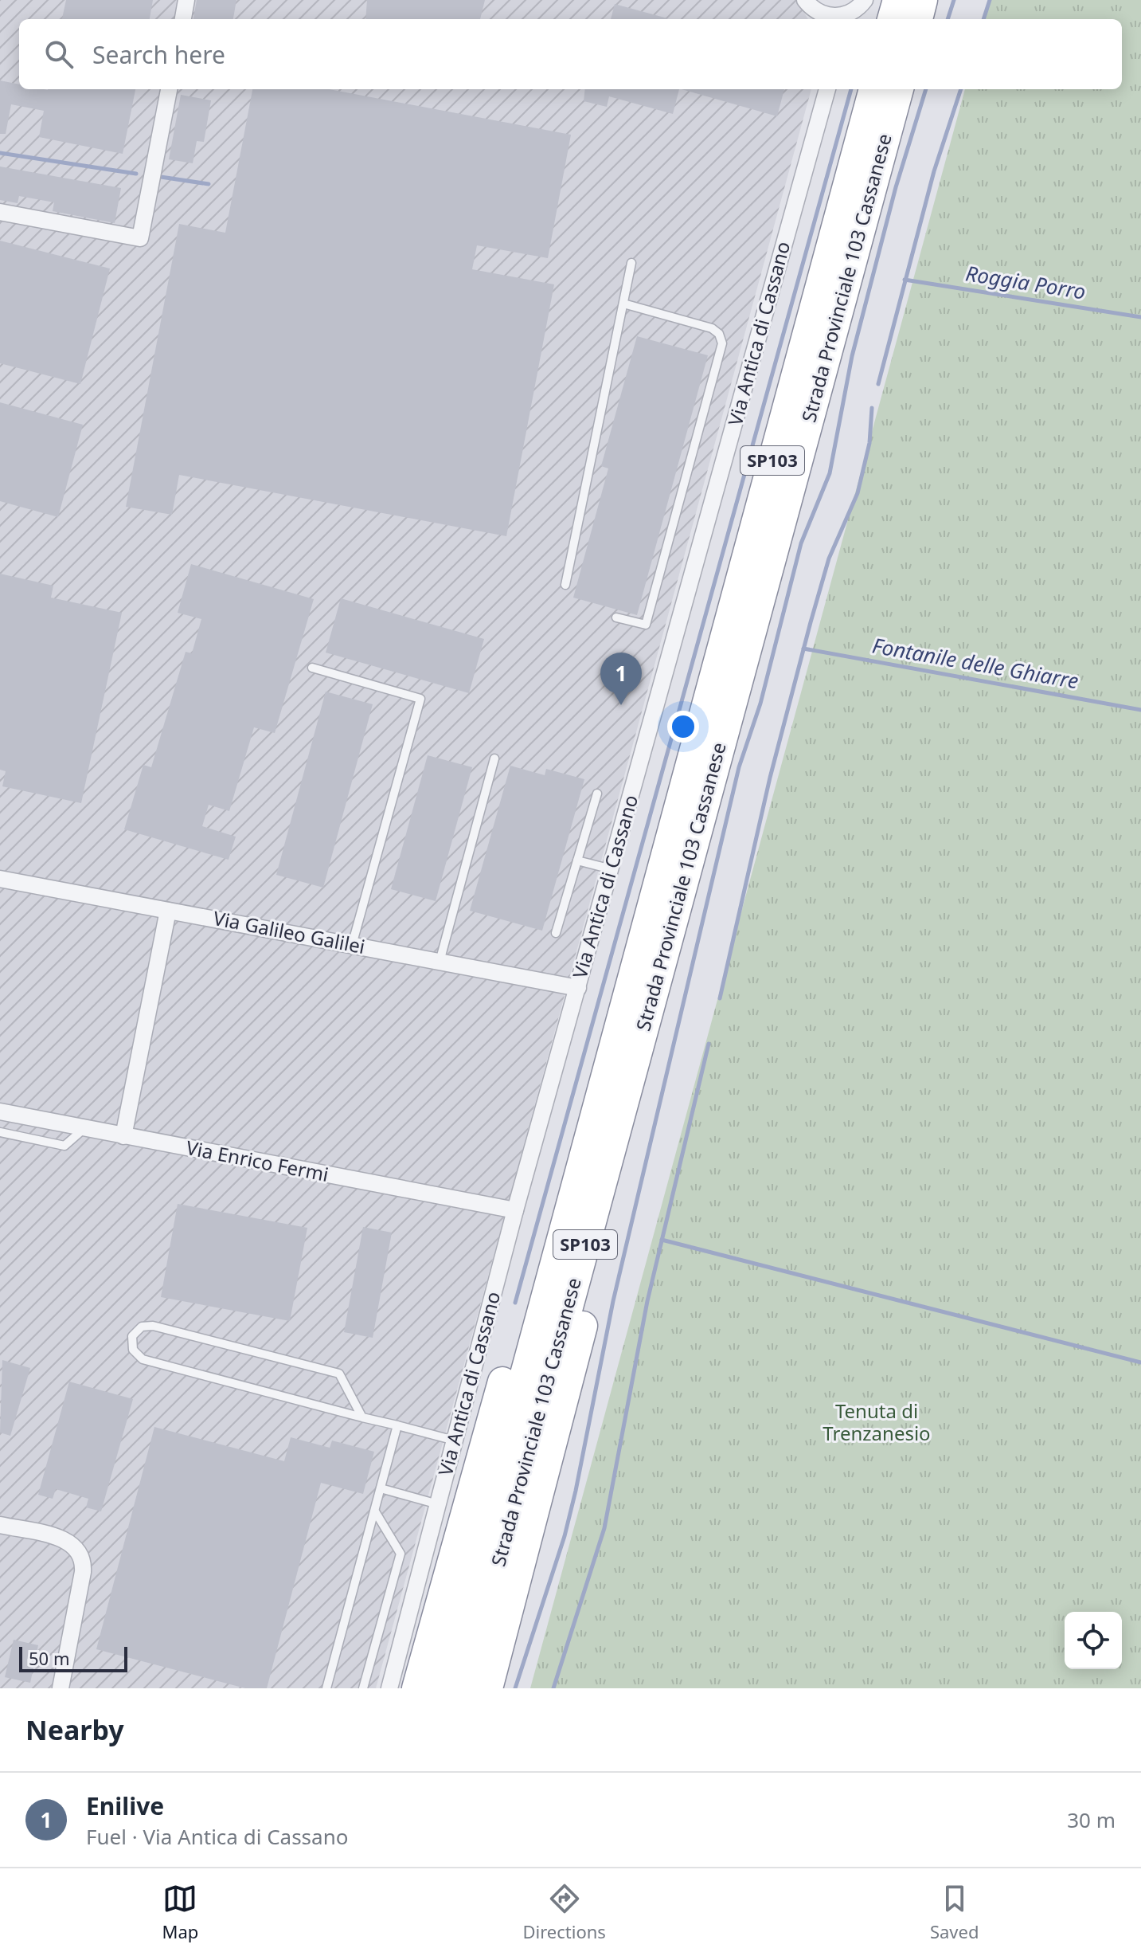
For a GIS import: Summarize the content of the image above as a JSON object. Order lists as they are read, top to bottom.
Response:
{
  "streets": {
    "highway": ["Strada Provinciale 103 Cassanese", "SP103"],
    "street": ["Via Antica di Cassano", "Via Galileo Galilei", "Via Enrico Fermi"]
  },
  "crossings": [
    ["Strada Provinciale 103 Cassanese", "SP103"],
    ["Via Antica di Cassano", "Via Galileo Galilei"],
    ["Via Antica di Cassano", "Via Enrico Fermi"]
  ],
  "water": ["Roggia Porro", "Fontanile delle Ghiarre"],
  "parks": ["Tenuta di Trenzanesio"],
  "scale_bar": "50 m",
  "page": {
    "search": "Search here",
    "pins": "1",
    "scale": "50 m",
    "heading": "Nearby",
    "list": [
      {
        "mark": "1",
        "name": "Enilive",
        "note": "Fuel · Via Antica di Cassano",
        "value": "30 m"
      }
    ],
    "nav": ["Map", "Directions", "Saved"]
  }
}
